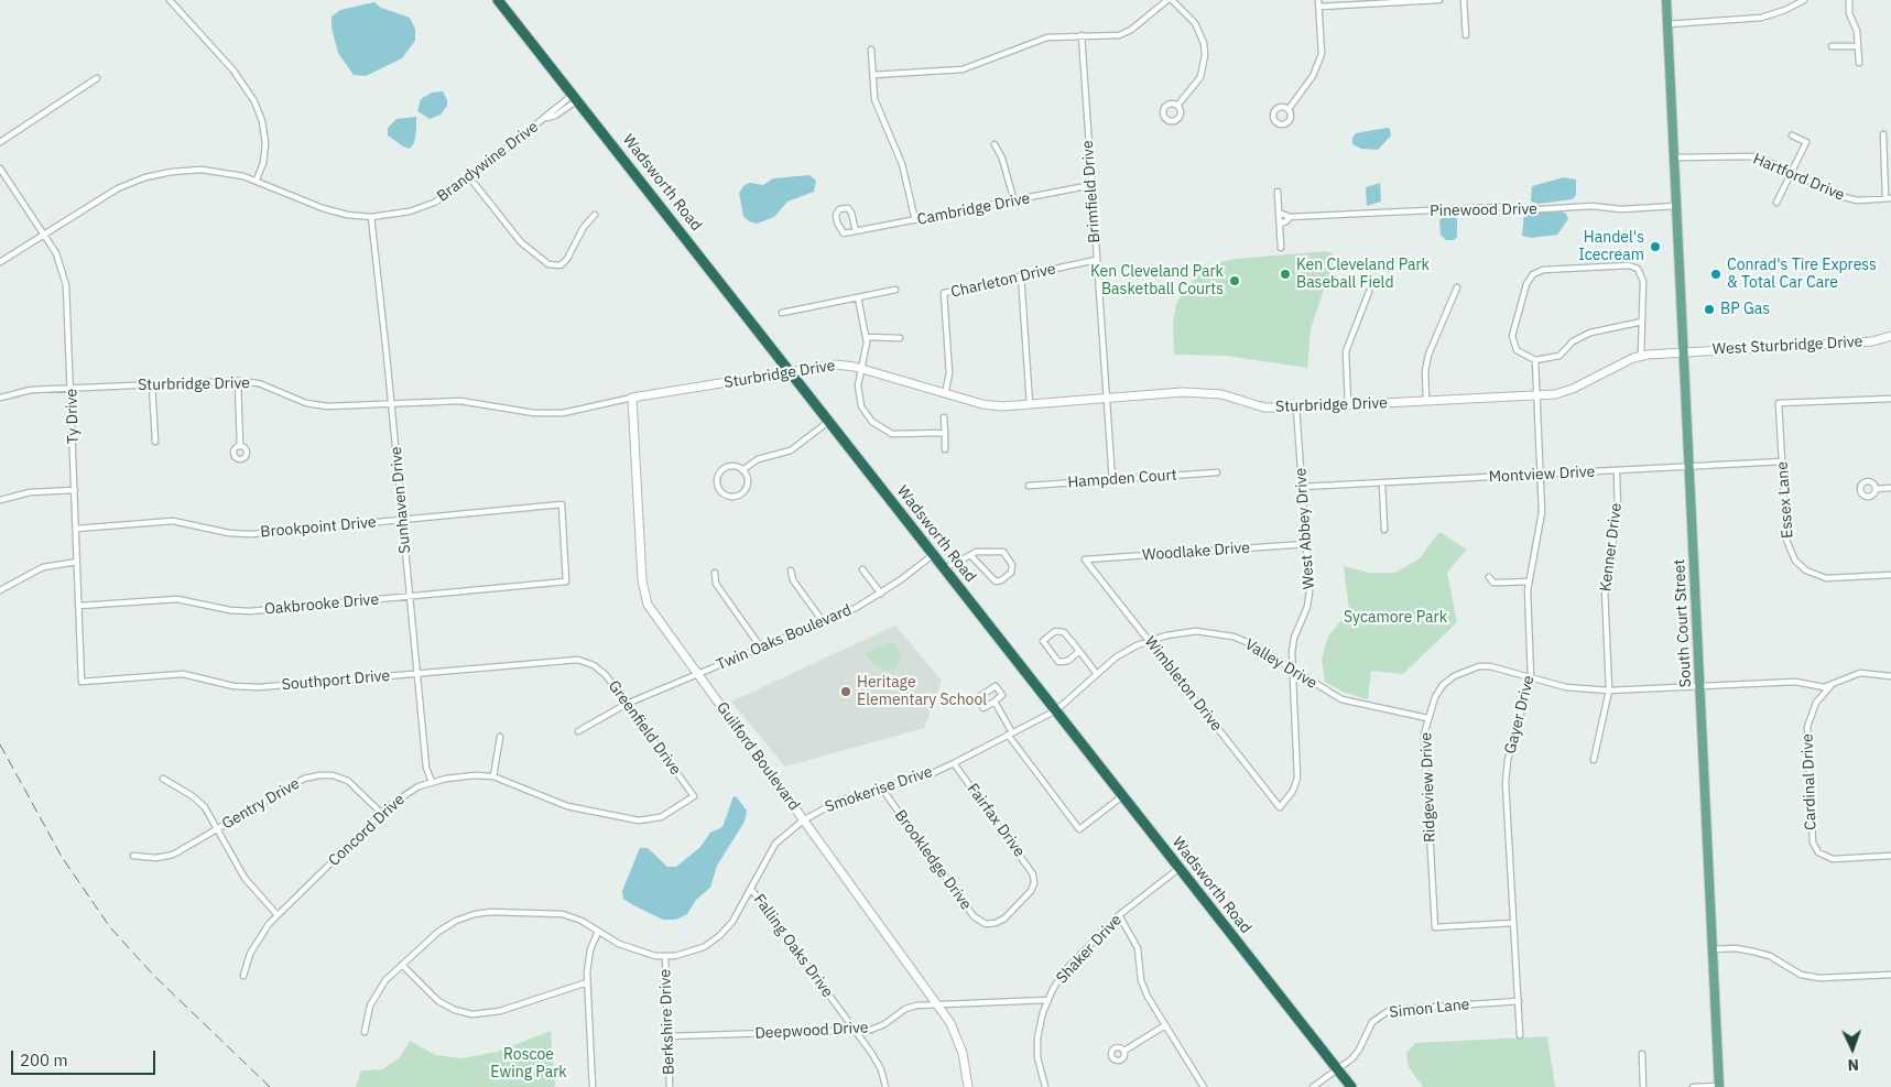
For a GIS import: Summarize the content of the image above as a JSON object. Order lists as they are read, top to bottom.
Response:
{
  "streets": {
    "highway": ["Wadsworth Road"],
    "main road": ["South Court Street"],
    "street": [
      "Brandywine Drive",
      "Hartford Drive",
      "Brimfield Drive",
      "Cambridge Drive",
      "Pinewood Drive",
      "Charleton Drive",
      "West Sturbridge Drive",
      "Sturbridge Drive",
      "Ty Drive",
      "Montview Drive",
      "Hampden Court",
      "Sunhaven Drive",
      "Essex Lane",
      "Brookpoint Drive",
      "West Abbey Drive",
      "Kenner Drive",
      "Woodlake Drive",
      "Oakbrooke Drive",
      "Twin Oaks Boulevard",
      "Valley Drive",
      "Southport Drive",
      "Wimbleton Drive",
      "Gayer Drive",
      "Greenfield Drive",
      "Guilford Boulevard",
      "Cardinal Drive",
      "Ridgeview Drive",
      "Smokerise Drive",
      "Gentry Drive",
      "Fairfax Drive",
      "Concord Drive",
      "Brookledge Drive",
      "Falling Oaks Drive",
      "Shaker Drive",
      "Simon Lane",
      "Berkshire Drive",
      "Deepwood Drive"
    ]
  },
  "crossings": [
    ["Brandywine Drive", "Wadsworth Road"],
    ["Brandywine Drive", "Ty Drive"],
    ["Brandywine Drive", "Sunhaven Drive"],
    ["Hartford Drive", "South Court Street"],
    ["Wadsworth Road", "Sturbridge Drive"],
    ["Wadsworth Road", "Twin Oaks Boulevard"],
    ["Wadsworth Road", "Valley Drive"],
    ["Wadsworth Road", "Smokerise Drive"],
    ["Wadsworth Road", "Shaker Drive"],
    ["Wadsworth Road", "Simon Lane"],
    ["Brimfield Drive", "Cambridge Drive"],
    ["Brimfield Drive", "Charleton Drive"],
    ["Brimfield Drive", "Sturbridge Drive"],
    ["Brimfield Drive", "Hampden Court"],
    ["Pinewood Drive", "South Court Street"],
    ["Charleton Drive", "Sturbridge Drive"],
    ["West Sturbridge Drive", "Sturbridge Drive"],
    ["West Sturbridge Drive", "South Court Street"],
    ["Sturbridge Drive", "Ty Drive"],
    ["Sturbridge Drive", "Sunhaven Drive"],
    ["Sturbridge Drive", "West Abbey Drive"],
    ["Sturbridge Drive", "South Court Street"],
    ["Sturbridge Drive", "Gayer Drive"],
    ["Sturbridge Drive", "Guilford Boulevard"],
    ["Ty Drive", "Brookpoint Drive"],
    ["Ty Drive", "Oakbrooke Drive"],
    ["Ty Drive", "Southport Drive"],
    ["Montview Drive", "Essex Lane"],
    ["Montview Drive", "West Abbey Drive"],
    ["Montview Drive", "Kenner Drive"],
    ["Montview Drive", "South Court Street"],
    ["Montview Drive", "Gayer Drive"],
    ["Sunhaven Drive", "Brookpoint Drive"],
    ["Sunhaven Drive", "Oakbrooke Drive"],
    ["Sunhaven Drive", "Southport Drive"],
    ["Sunhaven Drive", "Concord Drive"],
    ["Brookpoint Drive", "Oakbrooke Drive"],
    ["West Abbey Drive", "Woodlake Drive"],
    ["West Abbey Drive", "Valley Drive"],
    ["West Abbey Drive", "Wimbleton Drive"],
    ["Kenner Drive", "Ridgeview Drive"],
    ["Woodlake Drive", "Wimbleton Drive"],
    ["South Court Street", "Ridgeview Drive"],
    ["Twin Oaks Boulevard", "Greenfield Drive"],
    ["Twin Oaks Boulevard", "Guilford Boulevard"],
    ["Valley Drive", "Wimbleton Drive"],
    ["Valley Drive", "Ridgeview Drive"],
    ["Valley Drive", "Smokerise Drive"],
    ["Southport Drive", "Greenfield Drive"],
    ["Gayer Drive", "Ridgeview Drive"],
    ["Gayer Drive", "Simon Lane"],
    ["Greenfield Drive", "Concord Drive"],
    ["Guilford Boulevard", "Smokerise Drive"],
    ["Guilford Boulevard", "Deepwood Drive"],
    ["Cardinal Drive", "Ridgeview Drive"],
    ["Smokerise Drive", "Fairfax Drive"],
    ["Smokerise Drive", "Brookledge Drive"],
    ["Smokerise Drive", "Falling Oaks Drive"],
    ["Smokerise Drive", "Berkshire Drive"],
    ["Gentry Drive", "Concord Drive"],
    ["Fairfax Drive", "Brookledge Drive"],
    ["Falling Oaks Drive", "Deepwood Drive"],
    ["Shaker Drive", "Deepwood Drive"],
    ["Berkshire Drive", "Deepwood Drive"]
  ],
  "parks": ["Sycamore Park", "Roscoe Ewing Park"],
  "places": [
    "Handel's Icecream",
    "Ken Cleveland Park Baseball Field",
    "Conrad's Tire Express & Total Car Care",
    "Ken Cleveland Park Basketball Courts",
    "BP Gas",
    "Heritage Elementary School"
  ],
  "scale_bar": "200 m",
  "north": "bottom"
}
